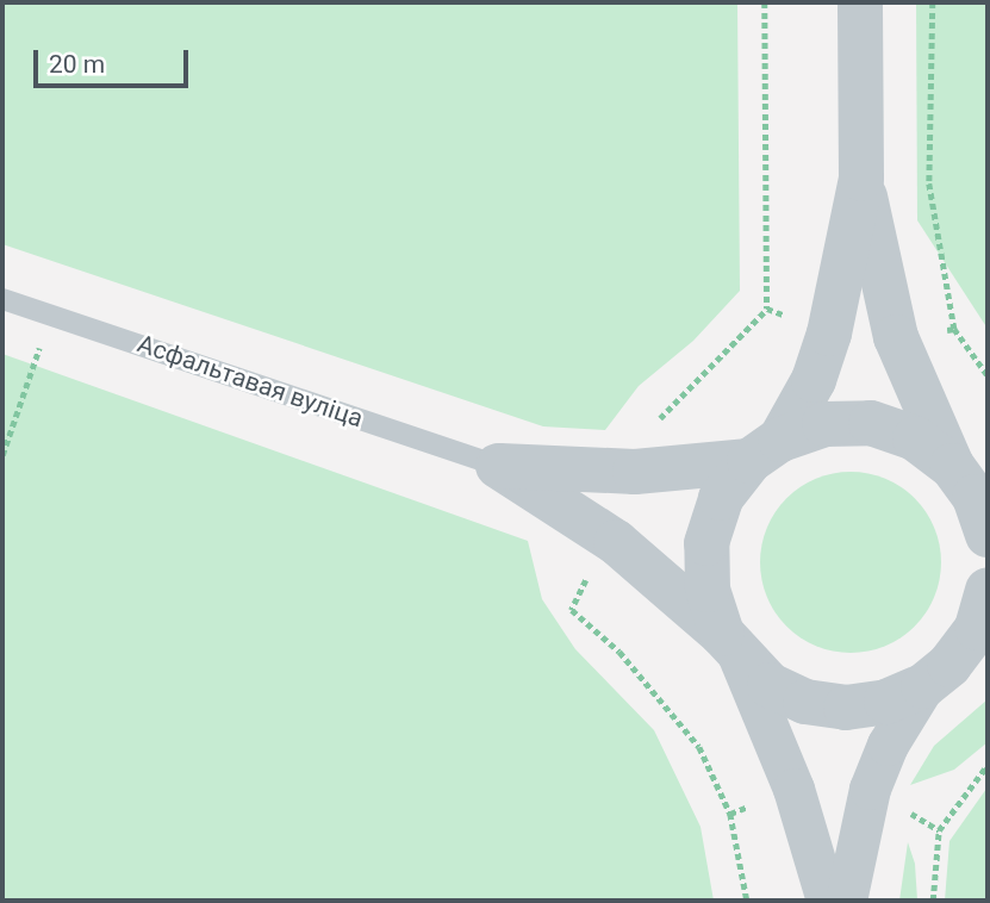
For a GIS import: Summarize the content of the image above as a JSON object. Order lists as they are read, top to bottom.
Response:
{
  "streets": {
    "lane": ["Асфальтавая вуліца"]
  },
  "scale_bar": "20 m"
}
